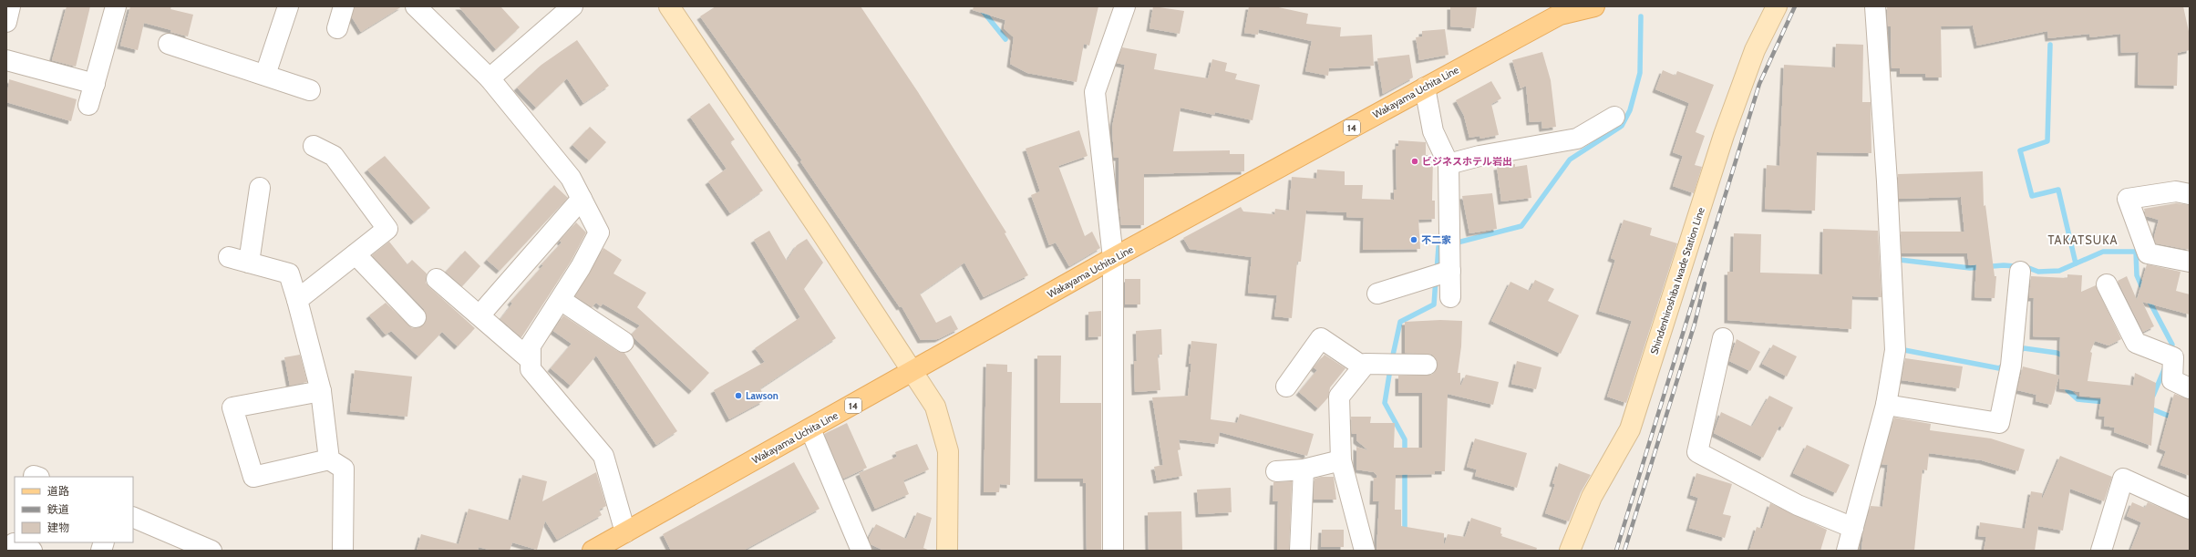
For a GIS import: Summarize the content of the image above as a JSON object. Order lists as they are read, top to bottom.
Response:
{
  "streets": {
    "main road": ["Wakayama Uchita Line", "14"],
    "street": ["Shindenhiroshiba Iwade Station Line"]
  },
  "districts": ["TAKATSUKA"],
  "places": ["ビジネスホテル岩出", "不二家", "Lawson"],
  "legend": ["道路", "鉄道", "建物"]
}
